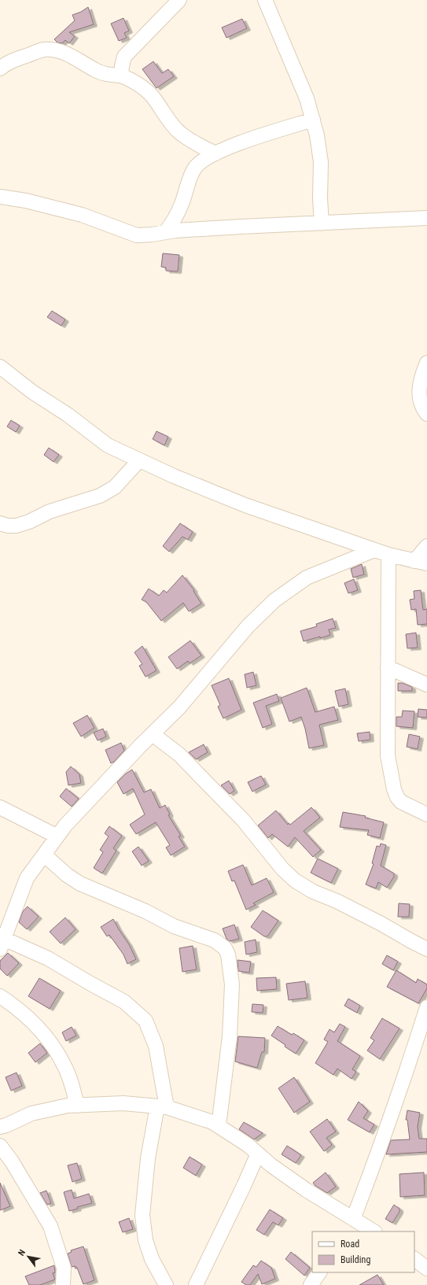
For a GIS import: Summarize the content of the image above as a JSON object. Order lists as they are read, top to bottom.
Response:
{
  "legend": ["Road", "Building"],
  "north": "top left"
}
